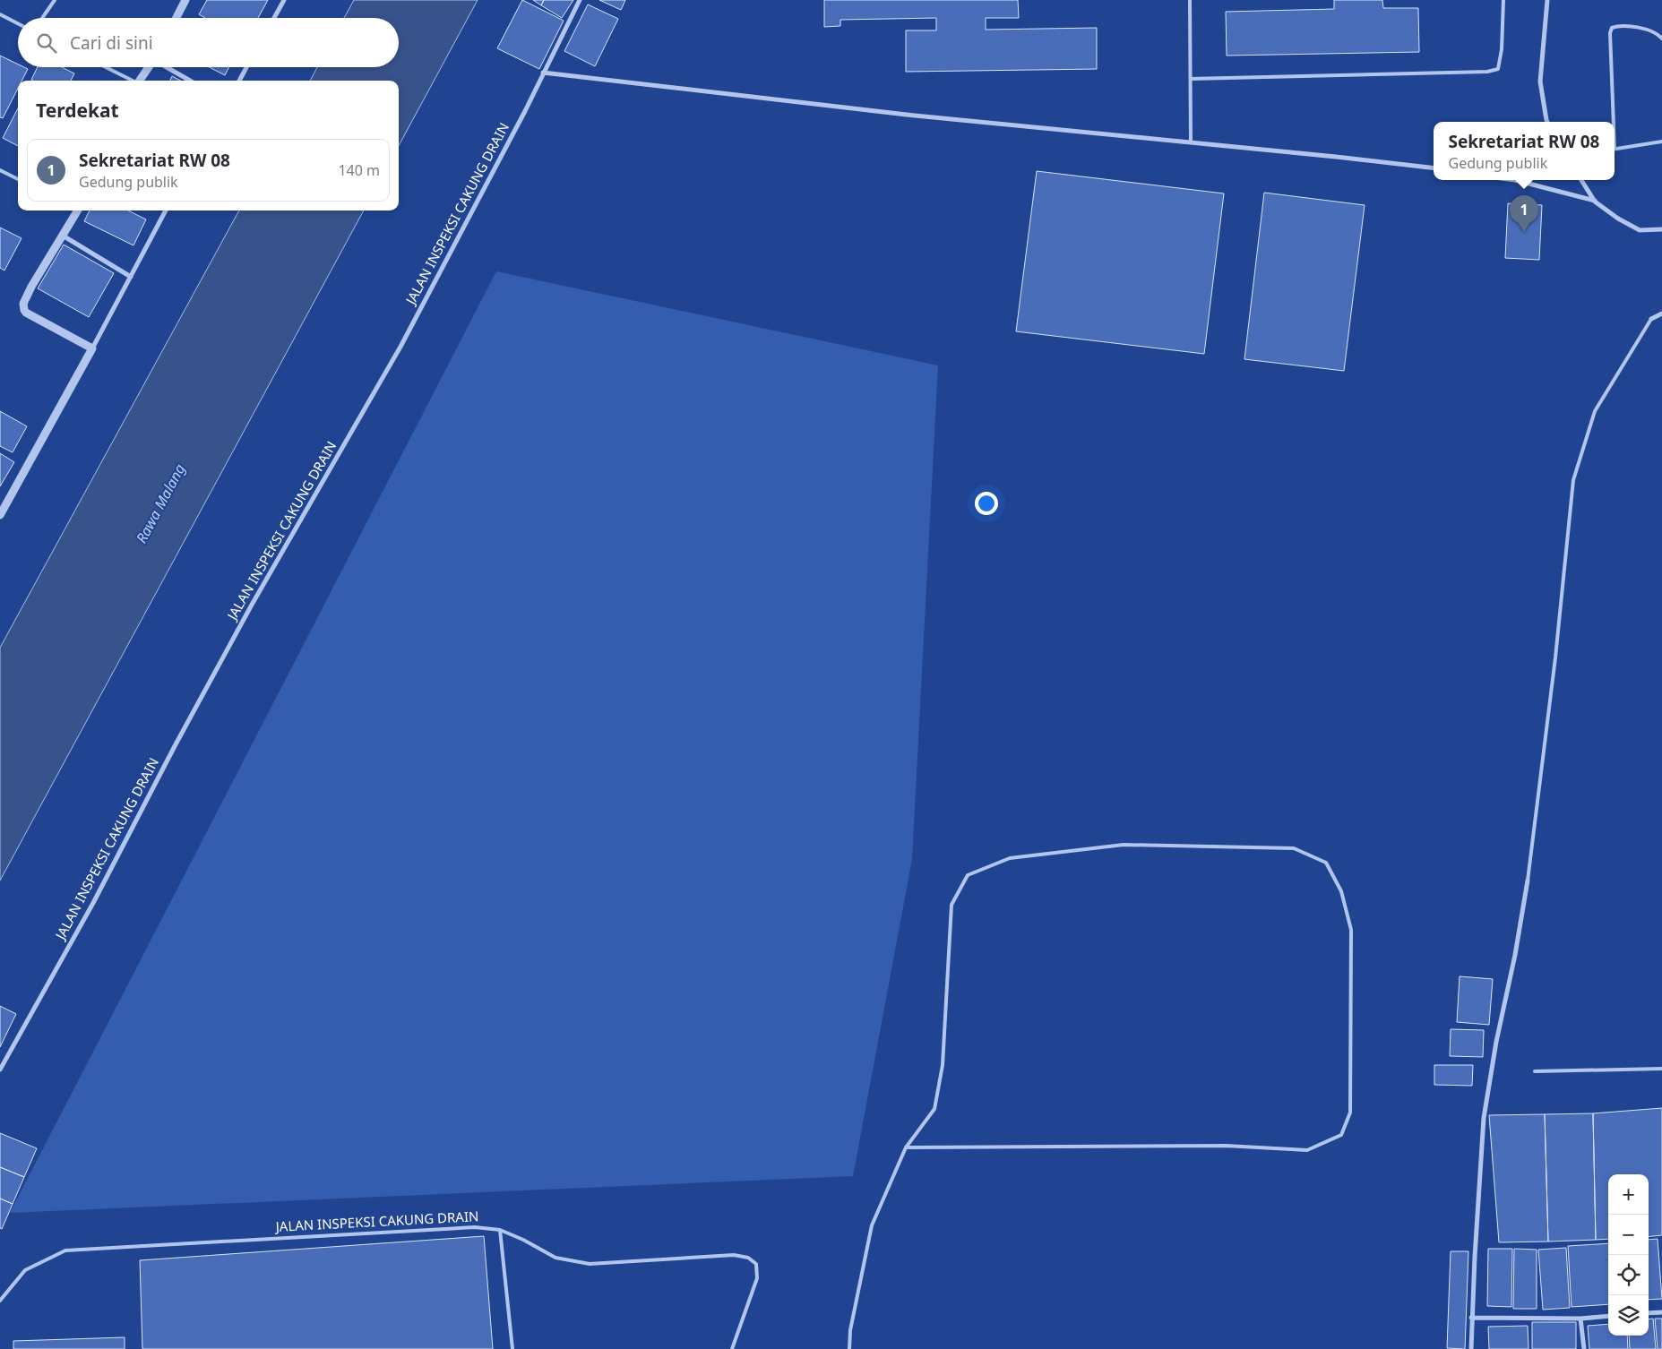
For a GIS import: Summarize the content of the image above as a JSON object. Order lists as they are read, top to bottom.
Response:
{
  "streets": {
    "street": ["JALAN INSPEKSI CAKUNG DRAIN"]
  },
  "water": ["Rawa Malang"],
  "page": {
    "search": "Cari di sini",
    "heading": "Terdekat",
    "popup": ["Sekretariat RW 08", "Gedung publik"],
    "list": [
      {
        "mark": "1",
        "name": "Sekretariat RW 08",
        "note": "Gedung publik",
        "value": "140 m"
      }
    ],
    "pins": "1",
    "map_buttons": ["+", "−"]
  }
}
